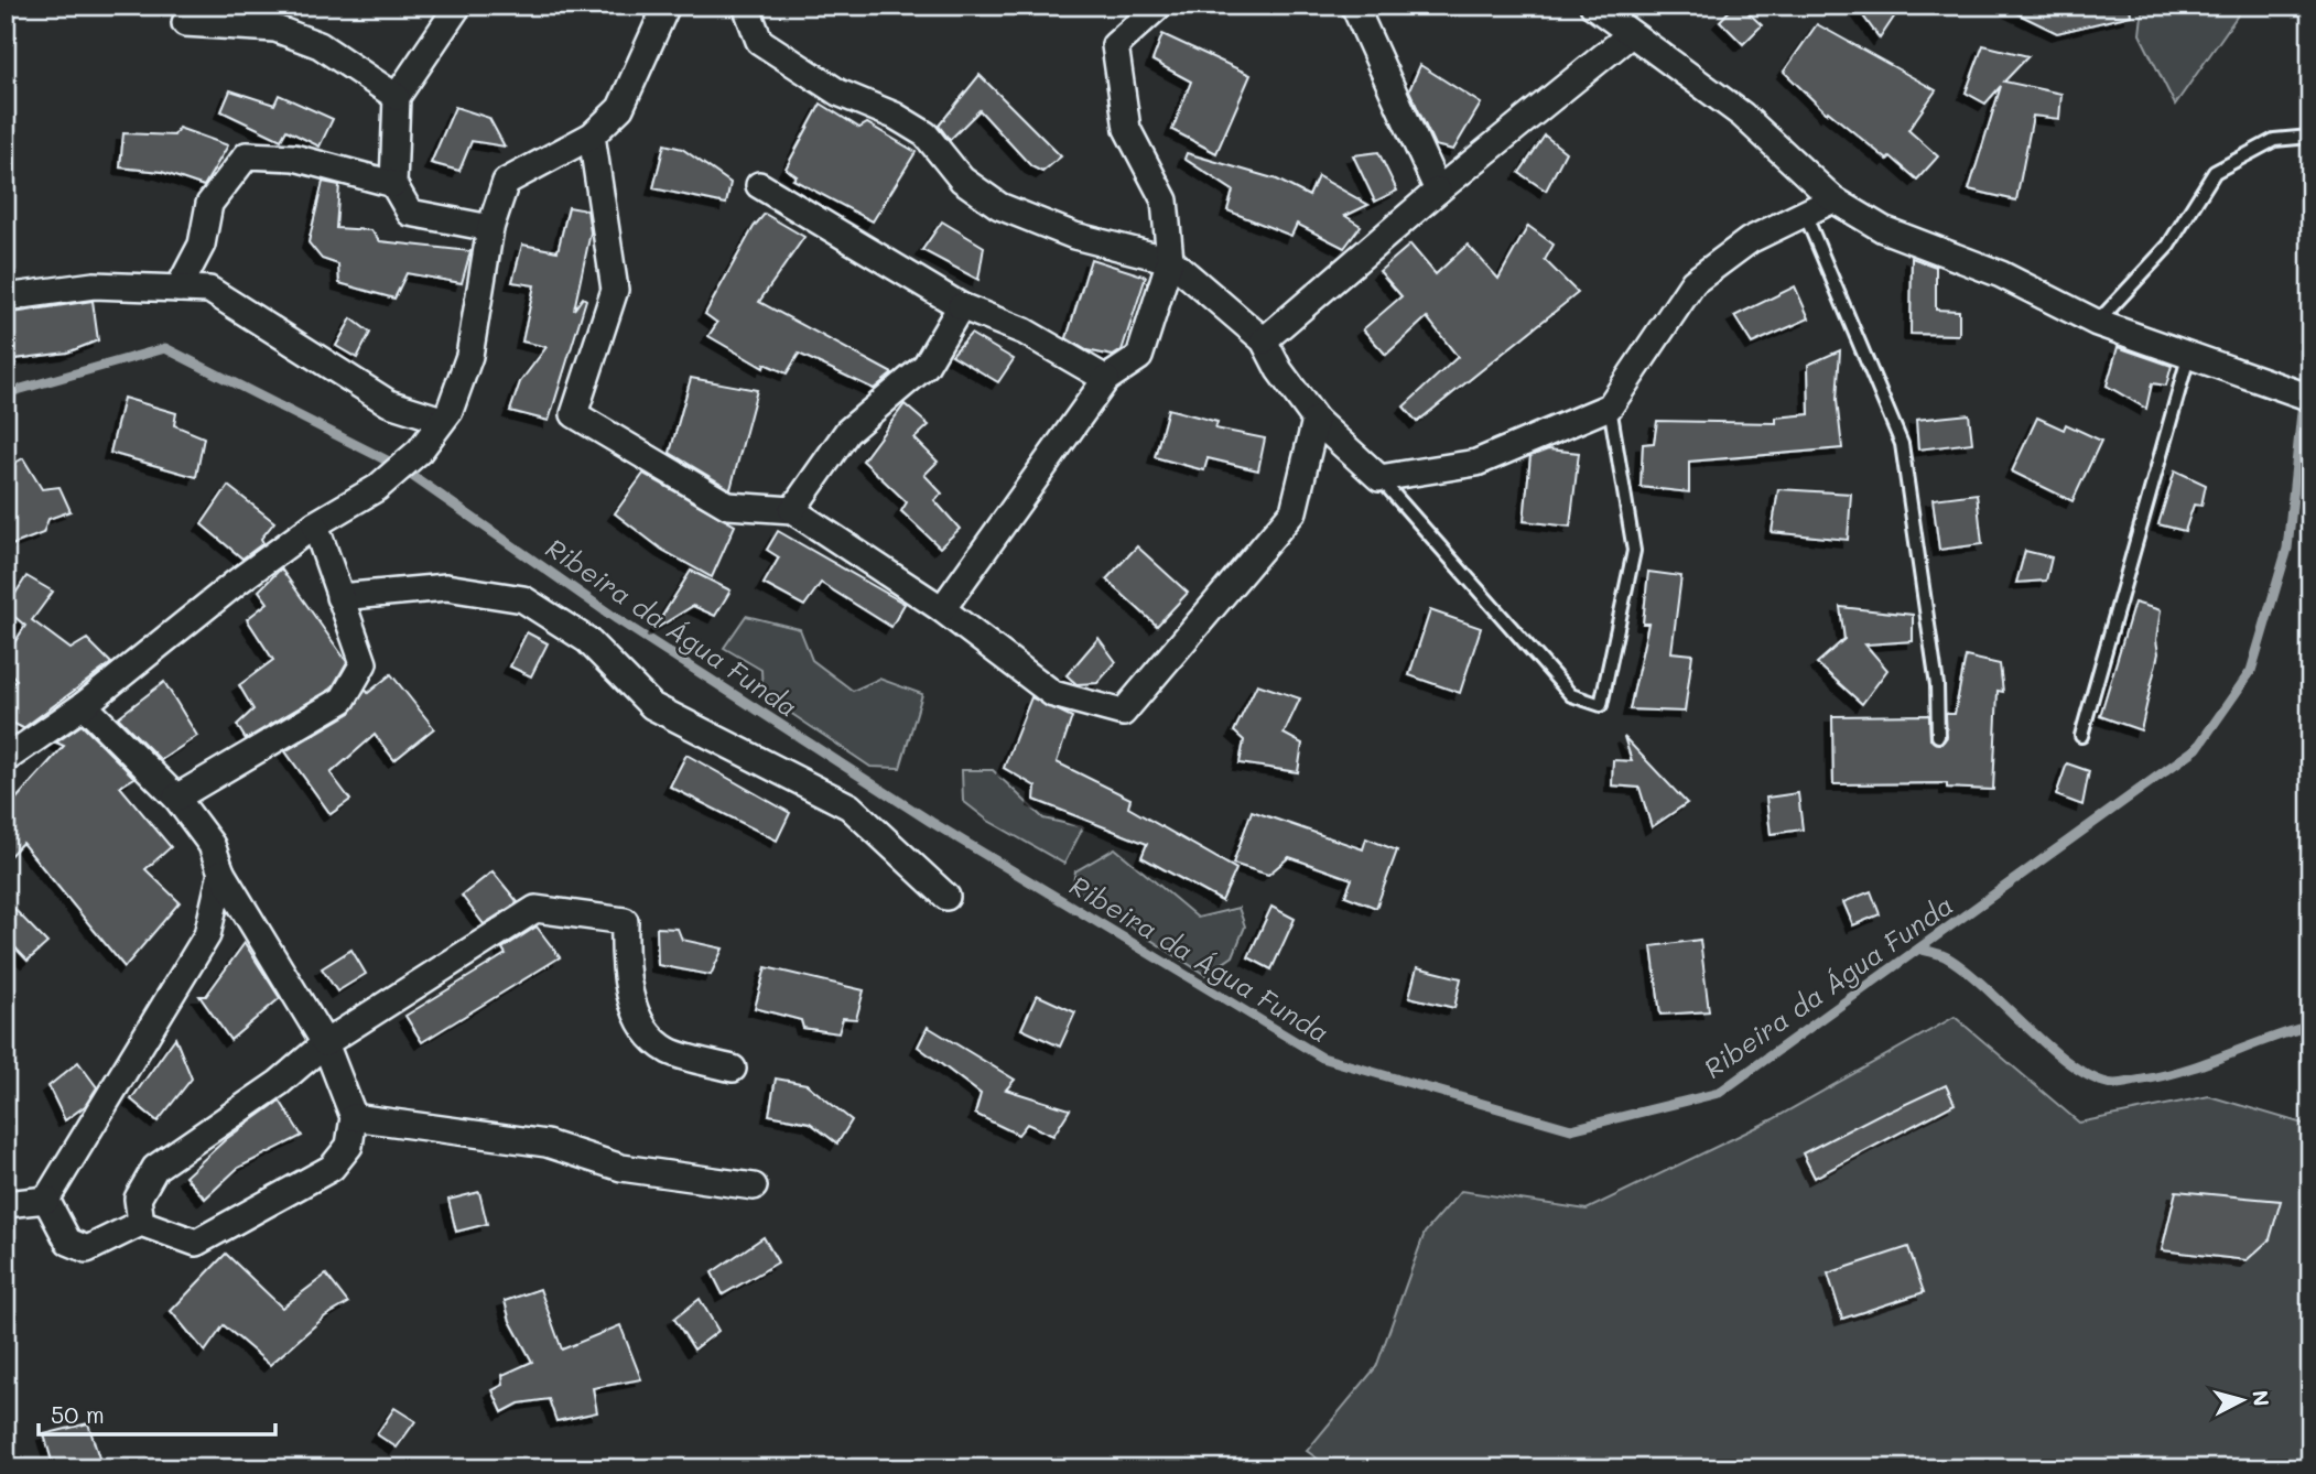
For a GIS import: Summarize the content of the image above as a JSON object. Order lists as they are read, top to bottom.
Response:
{
  "water": ["Ribeira da Água Funda"],
  "scale_bar": "50 m",
  "north": "right"
}
